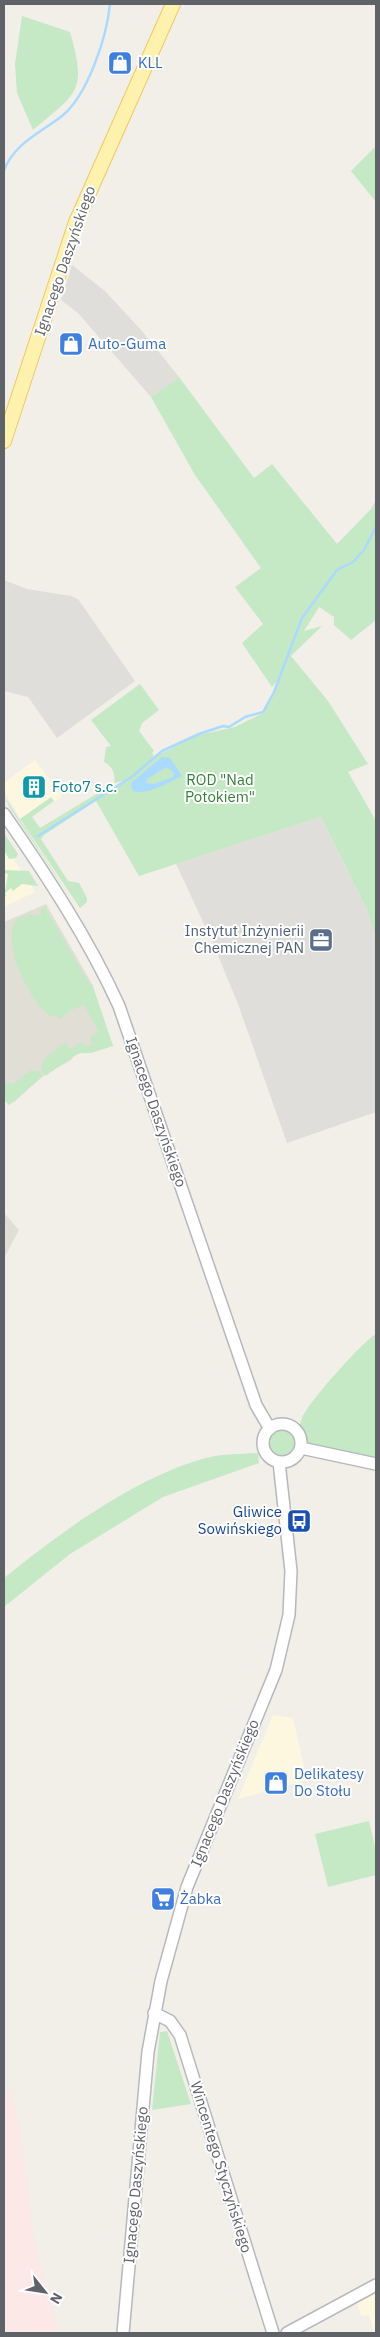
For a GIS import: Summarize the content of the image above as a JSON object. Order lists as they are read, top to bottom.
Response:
{
  "streets": {
    "main road": ["Ignacego Daszyńskiego"],
    "street": ["Wincentego Styczyńskiego"]
  },
  "crossings": [
    ["Ignacego Daszyńskiego", "Wincentego Styczyńskiego"]
  ],
  "parks": ["ROD \"Nad Potokiem\""],
  "places": {
    "shop": ["KLL", "Auto-Guma", "Delikatesy Do Stołu"],
    "building": ["Foto7 s.c."],
    "office": ["Instytut Inżynierii Chemicznej PAN"],
    "bus stop": ["Gliwice Sowińskiego"],
    "supermarket": ["Żabka"]
  },
  "north": "bottom right"
}
